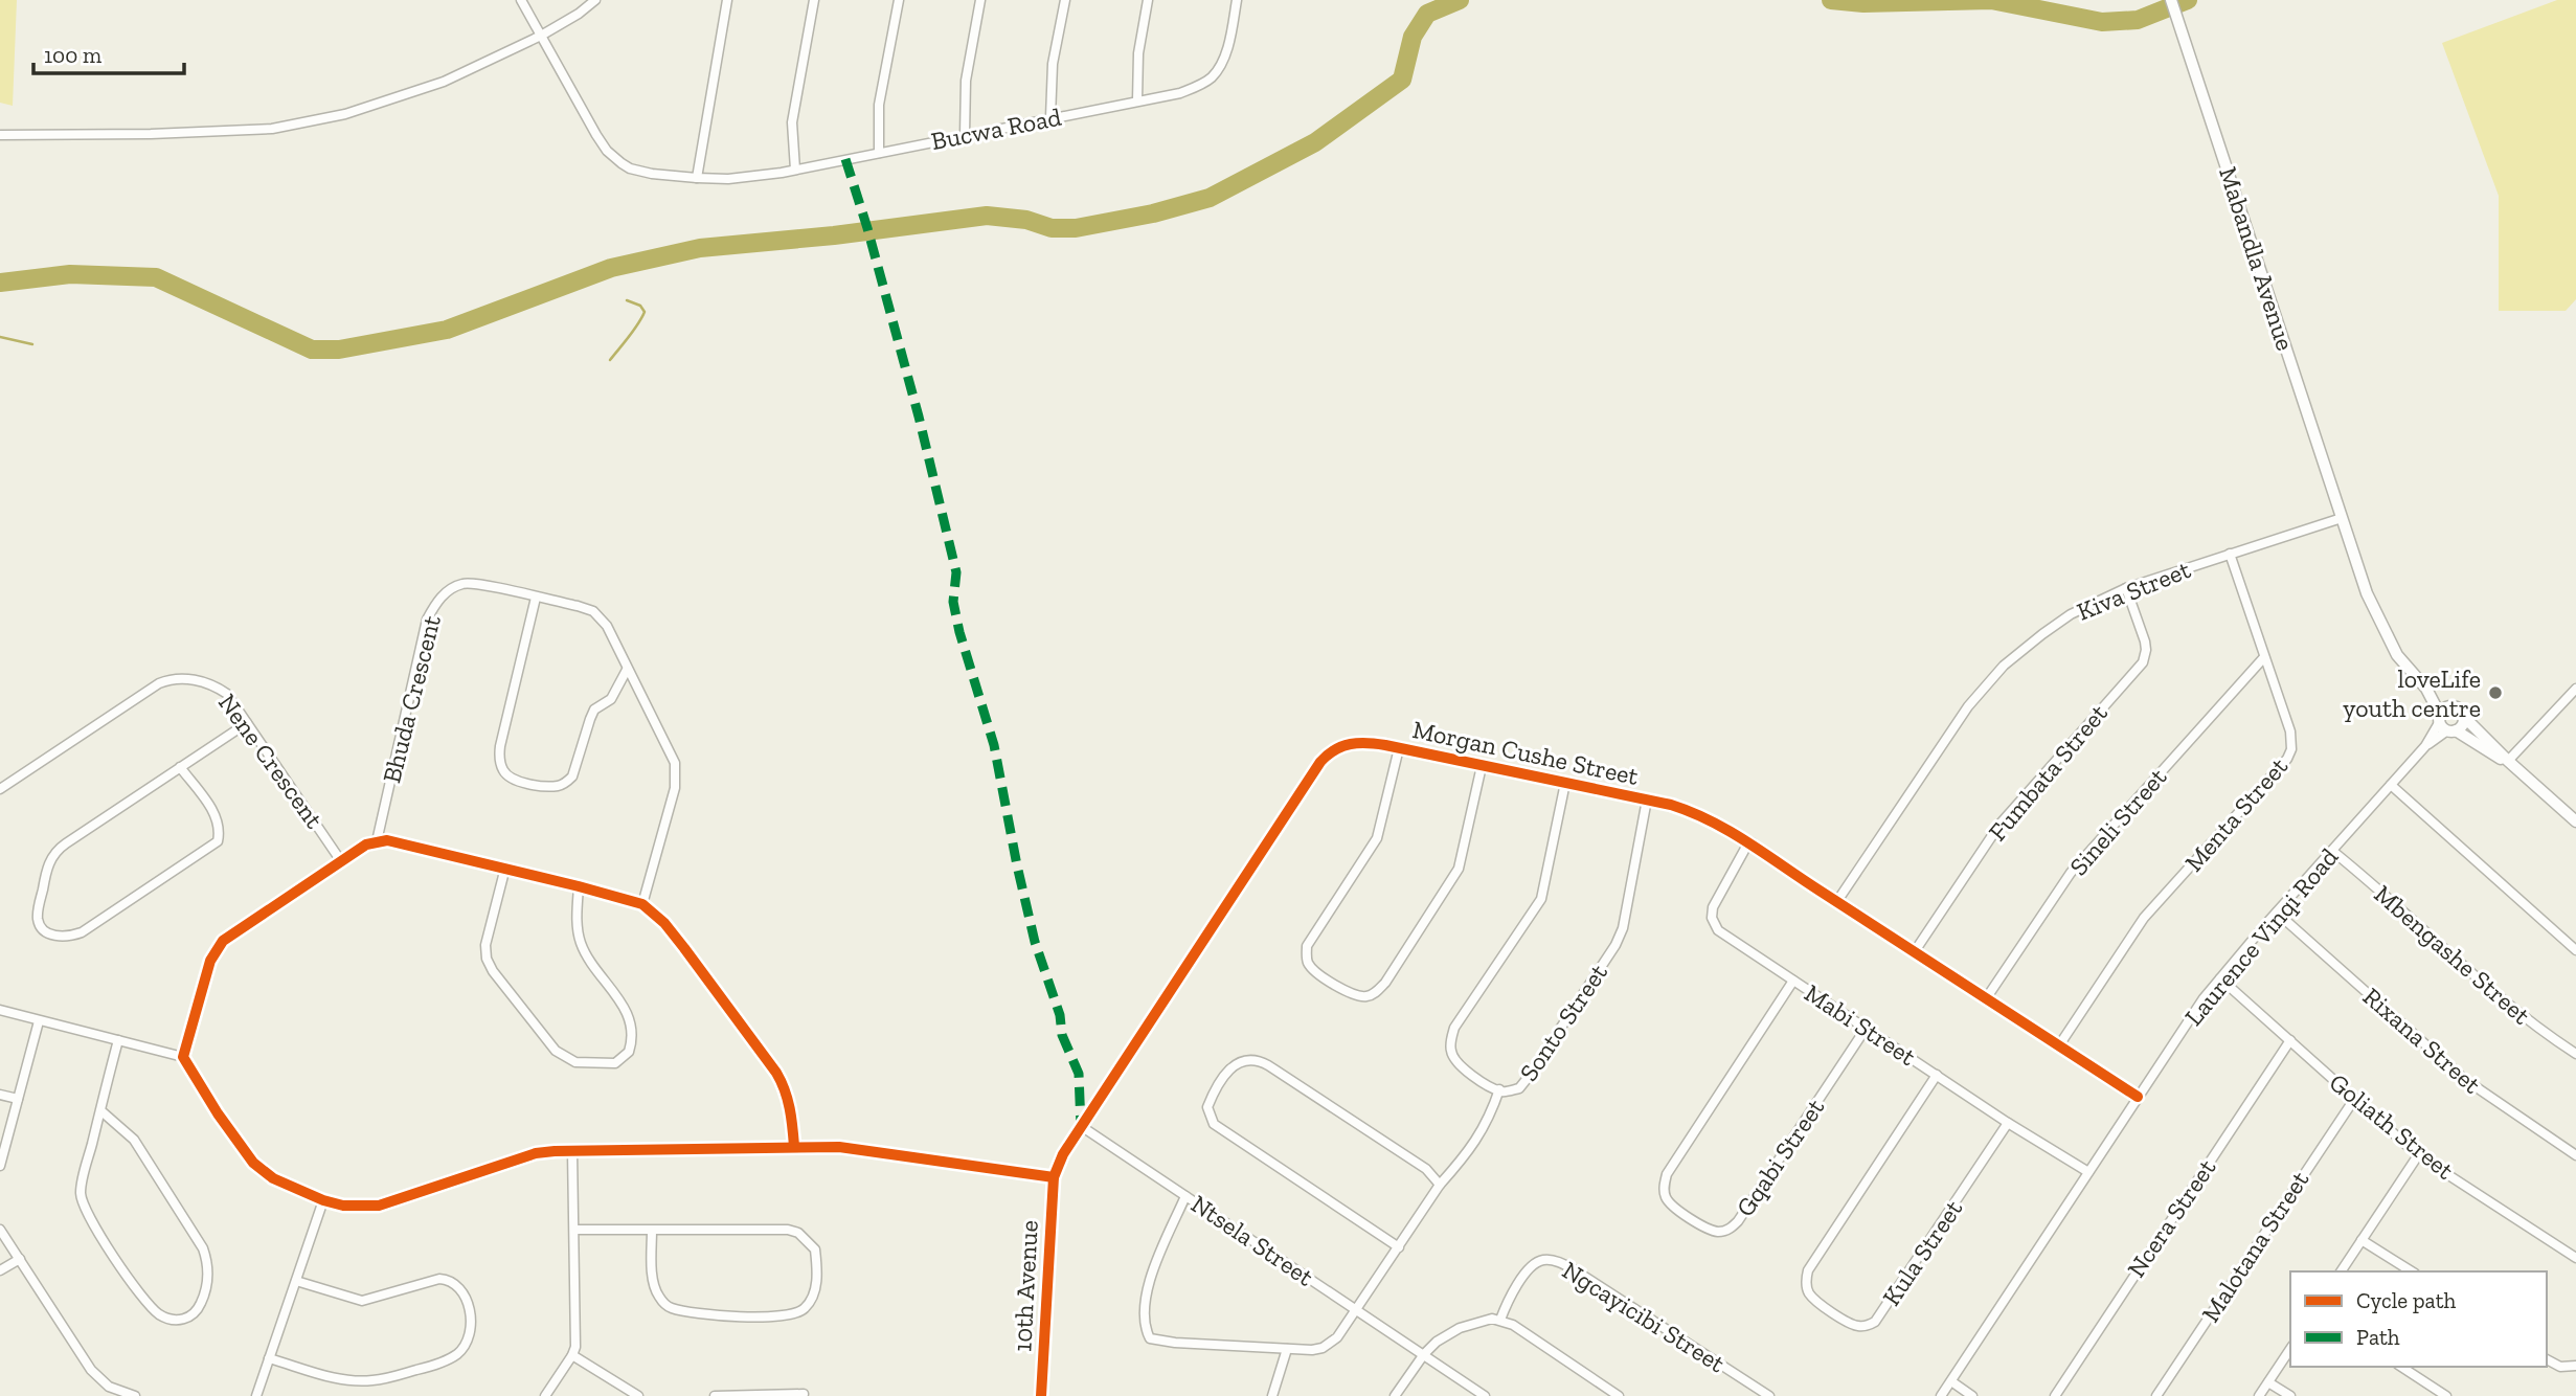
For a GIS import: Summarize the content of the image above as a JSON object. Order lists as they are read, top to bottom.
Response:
{
  "streets": {
    "street": [
      "Bucwa Road",
      "Mabandla Avenue",
      "Kiva Street",
      "Bhuda Crescent",
      "Morgan Cushe Street",
      "Nene Crescent",
      "Fumbata Street",
      "Menta Street",
      "Sineli Street",
      "Laurence Vinqi Road",
      "Mbengashe Street",
      "Sonto Street",
      "Mabi Street",
      "Rixana Street",
      "Goliath Street",
      "Gqabi Street",
      "Ncera Street",
      "Ntsela Street",
      "Malotana Street",
      "Kula Street",
      "10th Avenue",
      "Ngcayicibi Street"
    ]
  },
  "crossings": [
    ["Mabandla Avenue", "Kiva Street"],
    ["Kiva Street", "Morgan Cushe Street"],
    ["Kiva Street", "Fumbata Street"],
    ["Kiva Street", "Menta Street"],
    ["Morgan Cushe Street", "Fumbata Street"],
    ["Morgan Cushe Street", "Menta Street"],
    ["Morgan Cushe Street", "Sineli Street"],
    ["Morgan Cushe Street", "Laurence Vinqi Road"],
    ["Morgan Cushe Street", "Sonto Street"],
    ["Morgan Cushe Street", "Mabi Street"],
    ["Morgan Cushe Street", "Ntsela Street"],
    ["Morgan Cushe Street", "10th Avenue"],
    ["Menta Street", "Sineli Street"],
    ["Laurence Vinqi Road", "Mbengashe Street"],
    ["Laurence Vinqi Road", "Mabi Street"],
    ["Laurence Vinqi Road", "Rixana Street"],
    ["Laurence Vinqi Road", "Goliath Street"],
    ["Mabi Street", "Gqabi Street"],
    ["Mabi Street", "Kula Street"],
    ["Goliath Street", "Ncera Street"],
    ["Goliath Street", "Malotana Street"]
  ],
  "places": ["loveLife youth centre"],
  "legend": ["Cycle path", "Path"],
  "scale_bar": "100 m"
}
